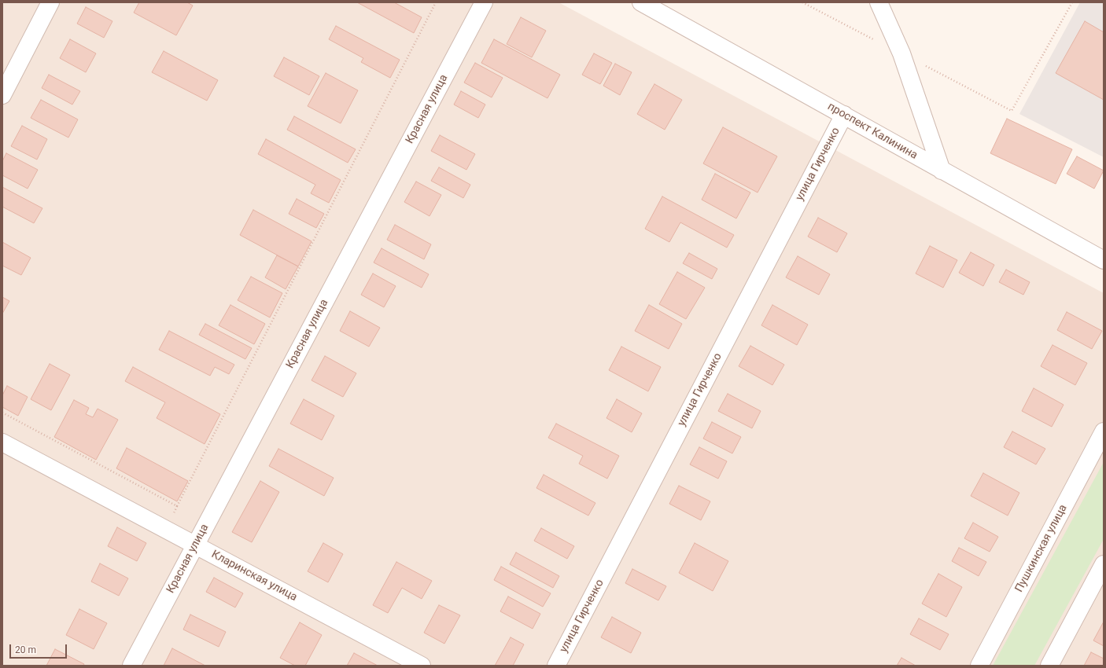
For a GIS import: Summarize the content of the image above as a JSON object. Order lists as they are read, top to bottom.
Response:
{
  "streets": {
    "street": [
      "Красная улица",
      "проспект Калинина",
      "улица Гирченко",
      "Пушкинская улица",
      "Кларинская улица"
    ]
  },
  "crossings": [
    ["Красная улица", "Кларинская улица"],
    ["проспект Калинина", "улица Гирченко"]
  ],
  "scale_bar": "20 m"
}
